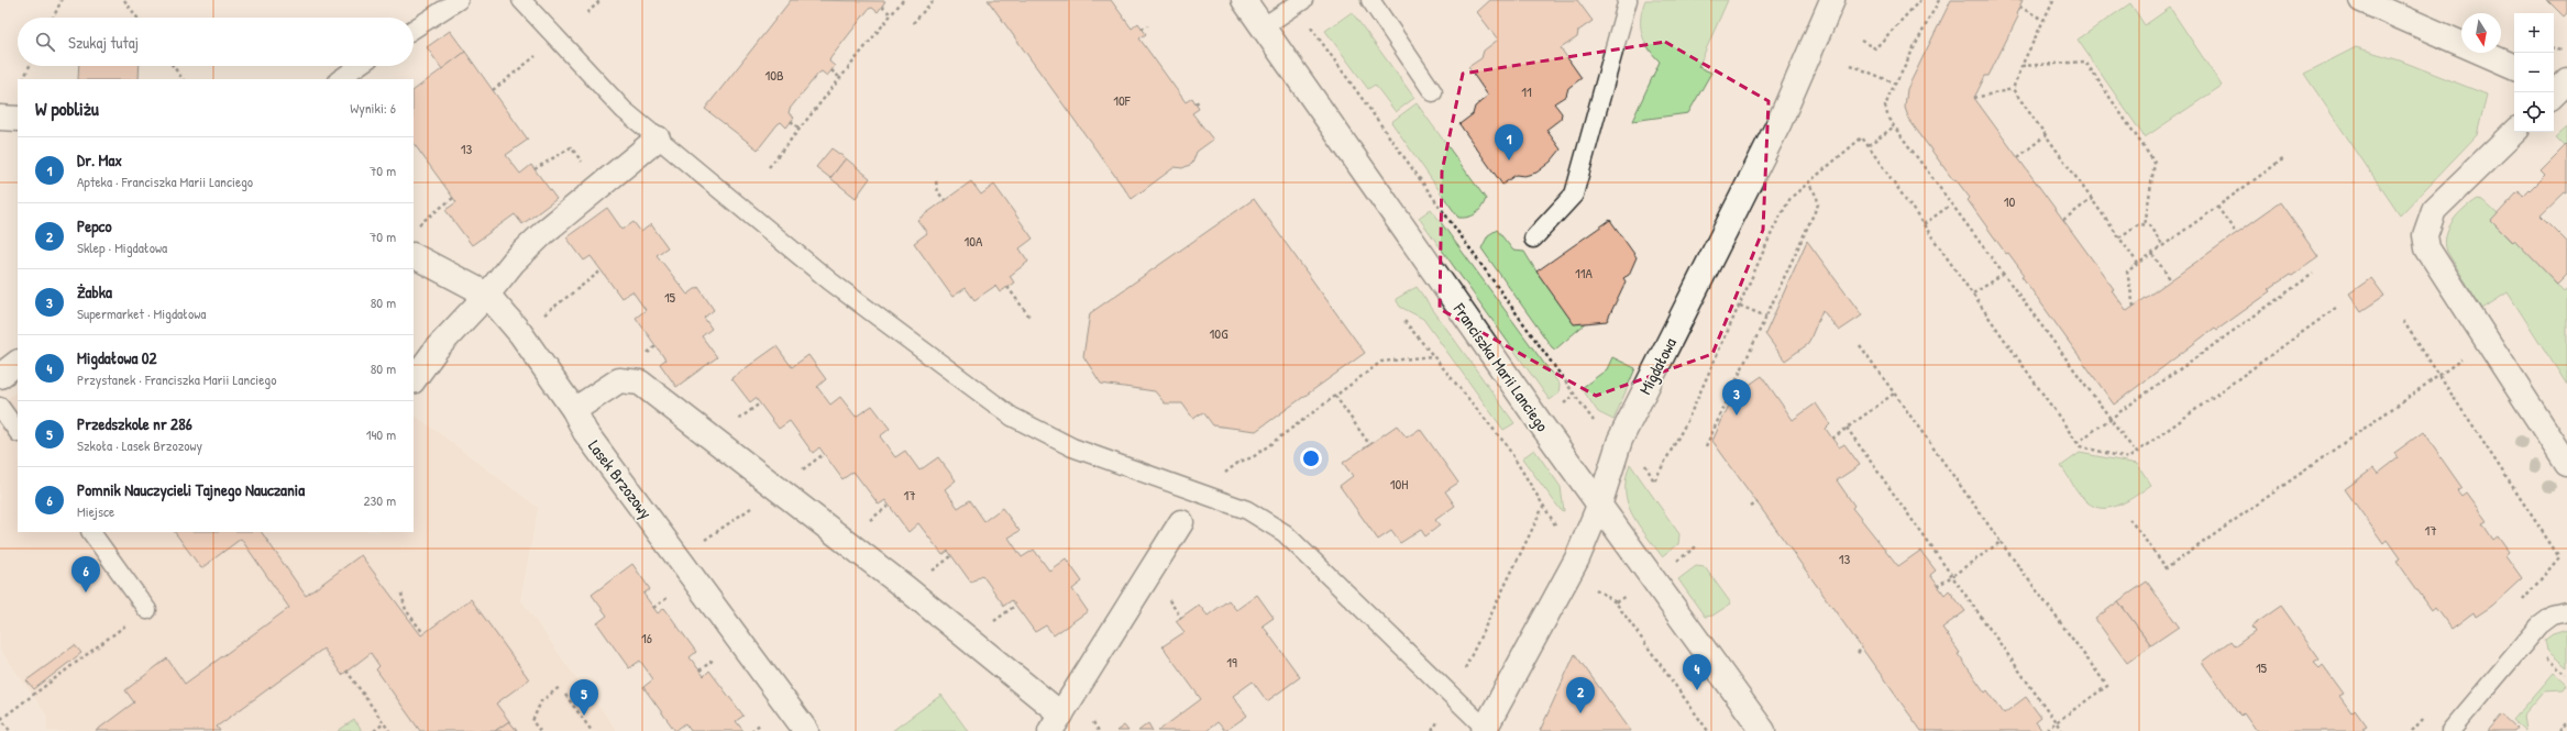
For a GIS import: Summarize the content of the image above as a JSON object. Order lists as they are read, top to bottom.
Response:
{
  "streets": {
    "street": ["Migdałowa", "Franciszka Marii Lanciego", "Lasek Brzozowy"]
  },
  "crossings": [
    ["Migdałowa", "Franciszka Marii Lanciego"]
  ],
  "house_numbers": [
    "10B",
    "11",
    "10F",
    "13",
    "10",
    "10A",
    "11A",
    "15",
    "10G",
    "10H",
    "17",
    "17",
    "13",
    "16",
    "19",
    "15"
  ],
  "north": "bottom",
  "page": {
    "map_buttons": ["+", "−"],
    "search": "Szukaj tutaj",
    "heading": ["W pobliżu", "Wyniki: 6"],
    "pins": [
      "1",
      "3",
      "6",
      "4",
      "2",
      "5"
    ],
    "list": [
      {
        "mark": "1",
        "name": "Dr. Max",
        "note": "Apteka · Franciszka Marii Lanciego",
        "value": "70 m"
      },
      {
        "mark": "2",
        "name": "Pepco",
        "note": "Sklep · Migdałowa",
        "value": "70 m"
      },
      {
        "mark": "3",
        "name": "Żabka",
        "note": "Supermarket · Migdałowa",
        "value": "80 m"
      },
      {
        "mark": "4",
        "name": "Migdałowa 02",
        "note": "Przystanek · Franciszka Marii Lanciego",
        "value": "80 m"
      },
      {
        "mark": "5",
        "name": "Przedszkole nr 286",
        "note": "Szkoła · Lasek Brzozowy",
        "value": "140 m"
      },
      {
        "mark": "6",
        "name": "Pomnik Nauczycieli Tajnego Nauczania",
        "note": "Miejsce",
        "value": "230 m"
      }
    ]
  }
}
